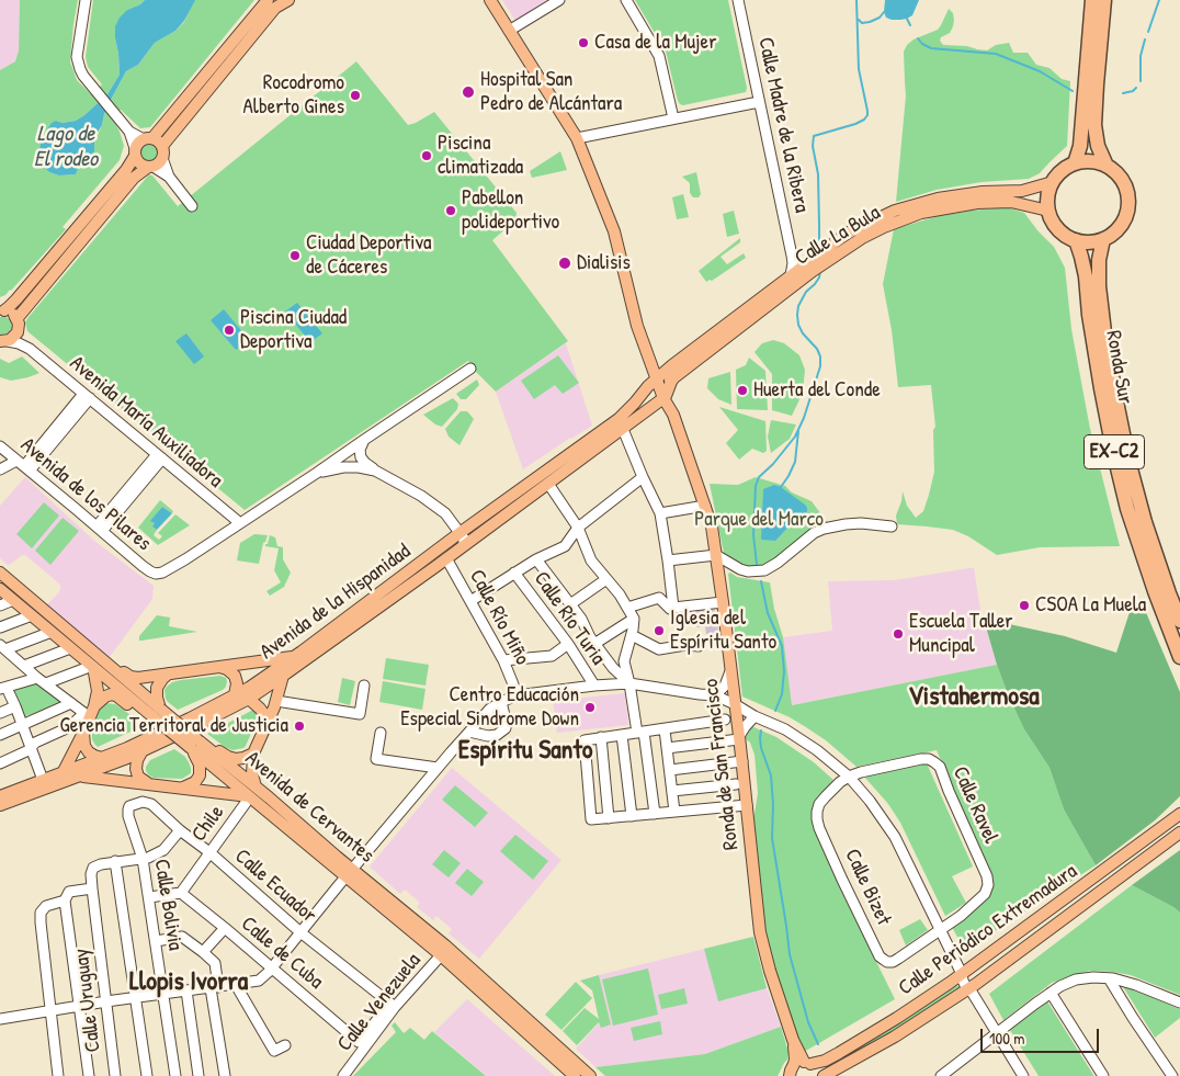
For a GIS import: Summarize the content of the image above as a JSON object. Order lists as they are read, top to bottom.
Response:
{
  "streets": {
    "highway": ["Ronda Sur", "EX-C2"],
    "main road": [
      "Calle La Bula",
      "Avenida de la Hispanidad",
      "Ronda de San Francisco",
      "Avenida de Cervantes",
      "Calle Periódico Extremadura"
    ],
    "street": [
      "Calle Madre de la Ribera",
      "Avenida María Auxiliadora",
      "Avenida de los Pilares",
      "Calle Río Miño",
      "Calle Río Turia",
      "Calle Ravel",
      "Chile",
      "Calle Ecuador",
      "Calle Bizet",
      "Calle Bolivia",
      "Calle de Cuba",
      "Calle Uruguay",
      "Calle Venezuela"
    ]
  },
  "crossings": [
    ["Calle Madre de la Ribera", "Calle La Bula"],
    ["Calle La Bula", "Ronda Sur"],
    ["Calle La Bula", "Avenida de la Hispanidad"],
    ["Calle La Bula", "Ronda de San Francisco"],
    ["Avenida María Auxiliadora", "Avenida de los Pilares"],
    ["Avenida de la Hispanidad", "Calle Río Miño"],
    ["Avenida de la Hispanidad", "Ronda de San Francisco"],
    ["Ronda de San Francisco", "Calle Periódico Extremadura"],
    ["Calle Ravel", "Calle Bizet"],
    ["Avenida de Cervantes", "Chile"],
    ["Avenida de Cervantes", "Calle Venezuela"],
    ["Chile", "Calle Ecuador"],
    ["Chile", "Calle de Cuba"],
    ["Calle Ecuador", "Calle Bolivia"],
    ["Calle Ecuador", "Calle de Cuba"],
    ["Calle Ecuador", "Calle Venezuela"],
    ["Calle de Cuba", "Calle Venezuela"]
  ],
  "districts": ["Vistahermosa", "Espíritu Santo", "Llopis Ivorra"],
  "water": ["Lago de El rodeo"],
  "parks": ["Parque del Marco"],
  "places": [
    "Casa de la Mujer",
    "Hospital San Pedro de Alcántara",
    "Rocodromo Alberto Gines",
    "Piscina climatizada",
    "Pabellon polideportivo",
    "Ciudad Deportiva de Cáceres",
    "Dialisis",
    "Piscina Ciudad Deportiva",
    "Huerta del Conde",
    "CSOA La Muela",
    "Iglesia del Espíritu Santo",
    "Escuela Taller Muncipal",
    "Centro Educación Especial Sindrome Down",
    "Gerencia Territoral de Justicia"
  ],
  "scale_bar": "100 m"
}
